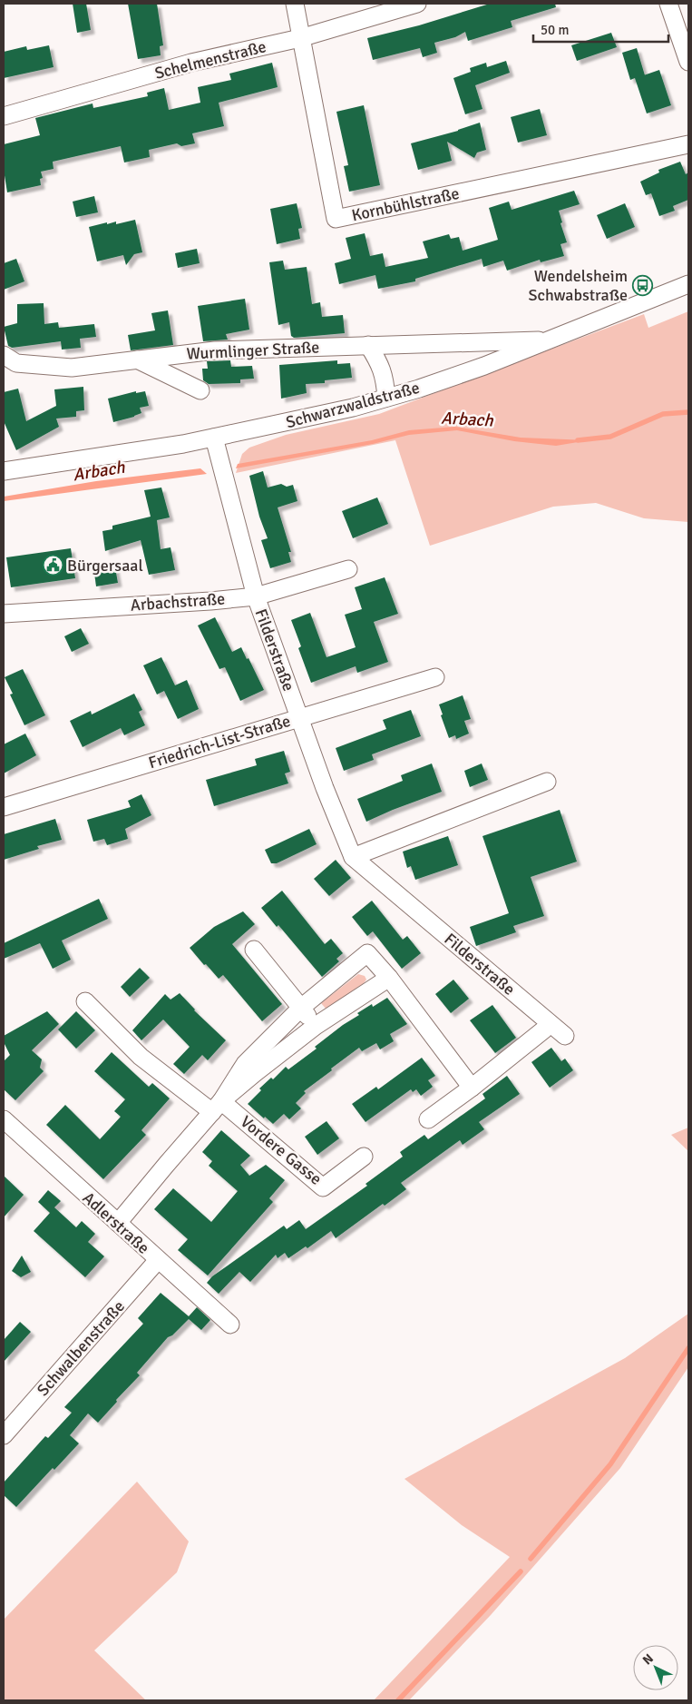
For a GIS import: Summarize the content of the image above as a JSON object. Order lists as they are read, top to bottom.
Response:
{
  "streets": {
    "street": [
      "Schelmenstraße",
      "Kornbühlstraße",
      "Wurmlinger Straße",
      "Schwarzwaldstraße",
      "Arbachstraße",
      "Filderstraße",
      "Friedrich-List-Straße",
      "Vordere Gasse",
      "Adlerstraße",
      "Schwalbenstraße"
    ]
  },
  "crossings": [
    ["Schelmenstraße", "Kornbühlstraße"],
    ["Wurmlinger Straße", "Schwarzwaldstraße"],
    ["Schwarzwaldstraße", "Filderstraße"],
    ["Arbachstraße", "Filderstraße"],
    ["Filderstraße", "Friedrich-List-Straße"],
    ["Adlerstraße", "Schwalbenstraße"]
  ],
  "water": ["Arbach"],
  "places": {
    "bus stop": ["Wendelsheim Schwabstraße"],
    "public building": ["Bürgersaal"]
  },
  "scale_bar": "50 m",
  "north": "top left"
}
